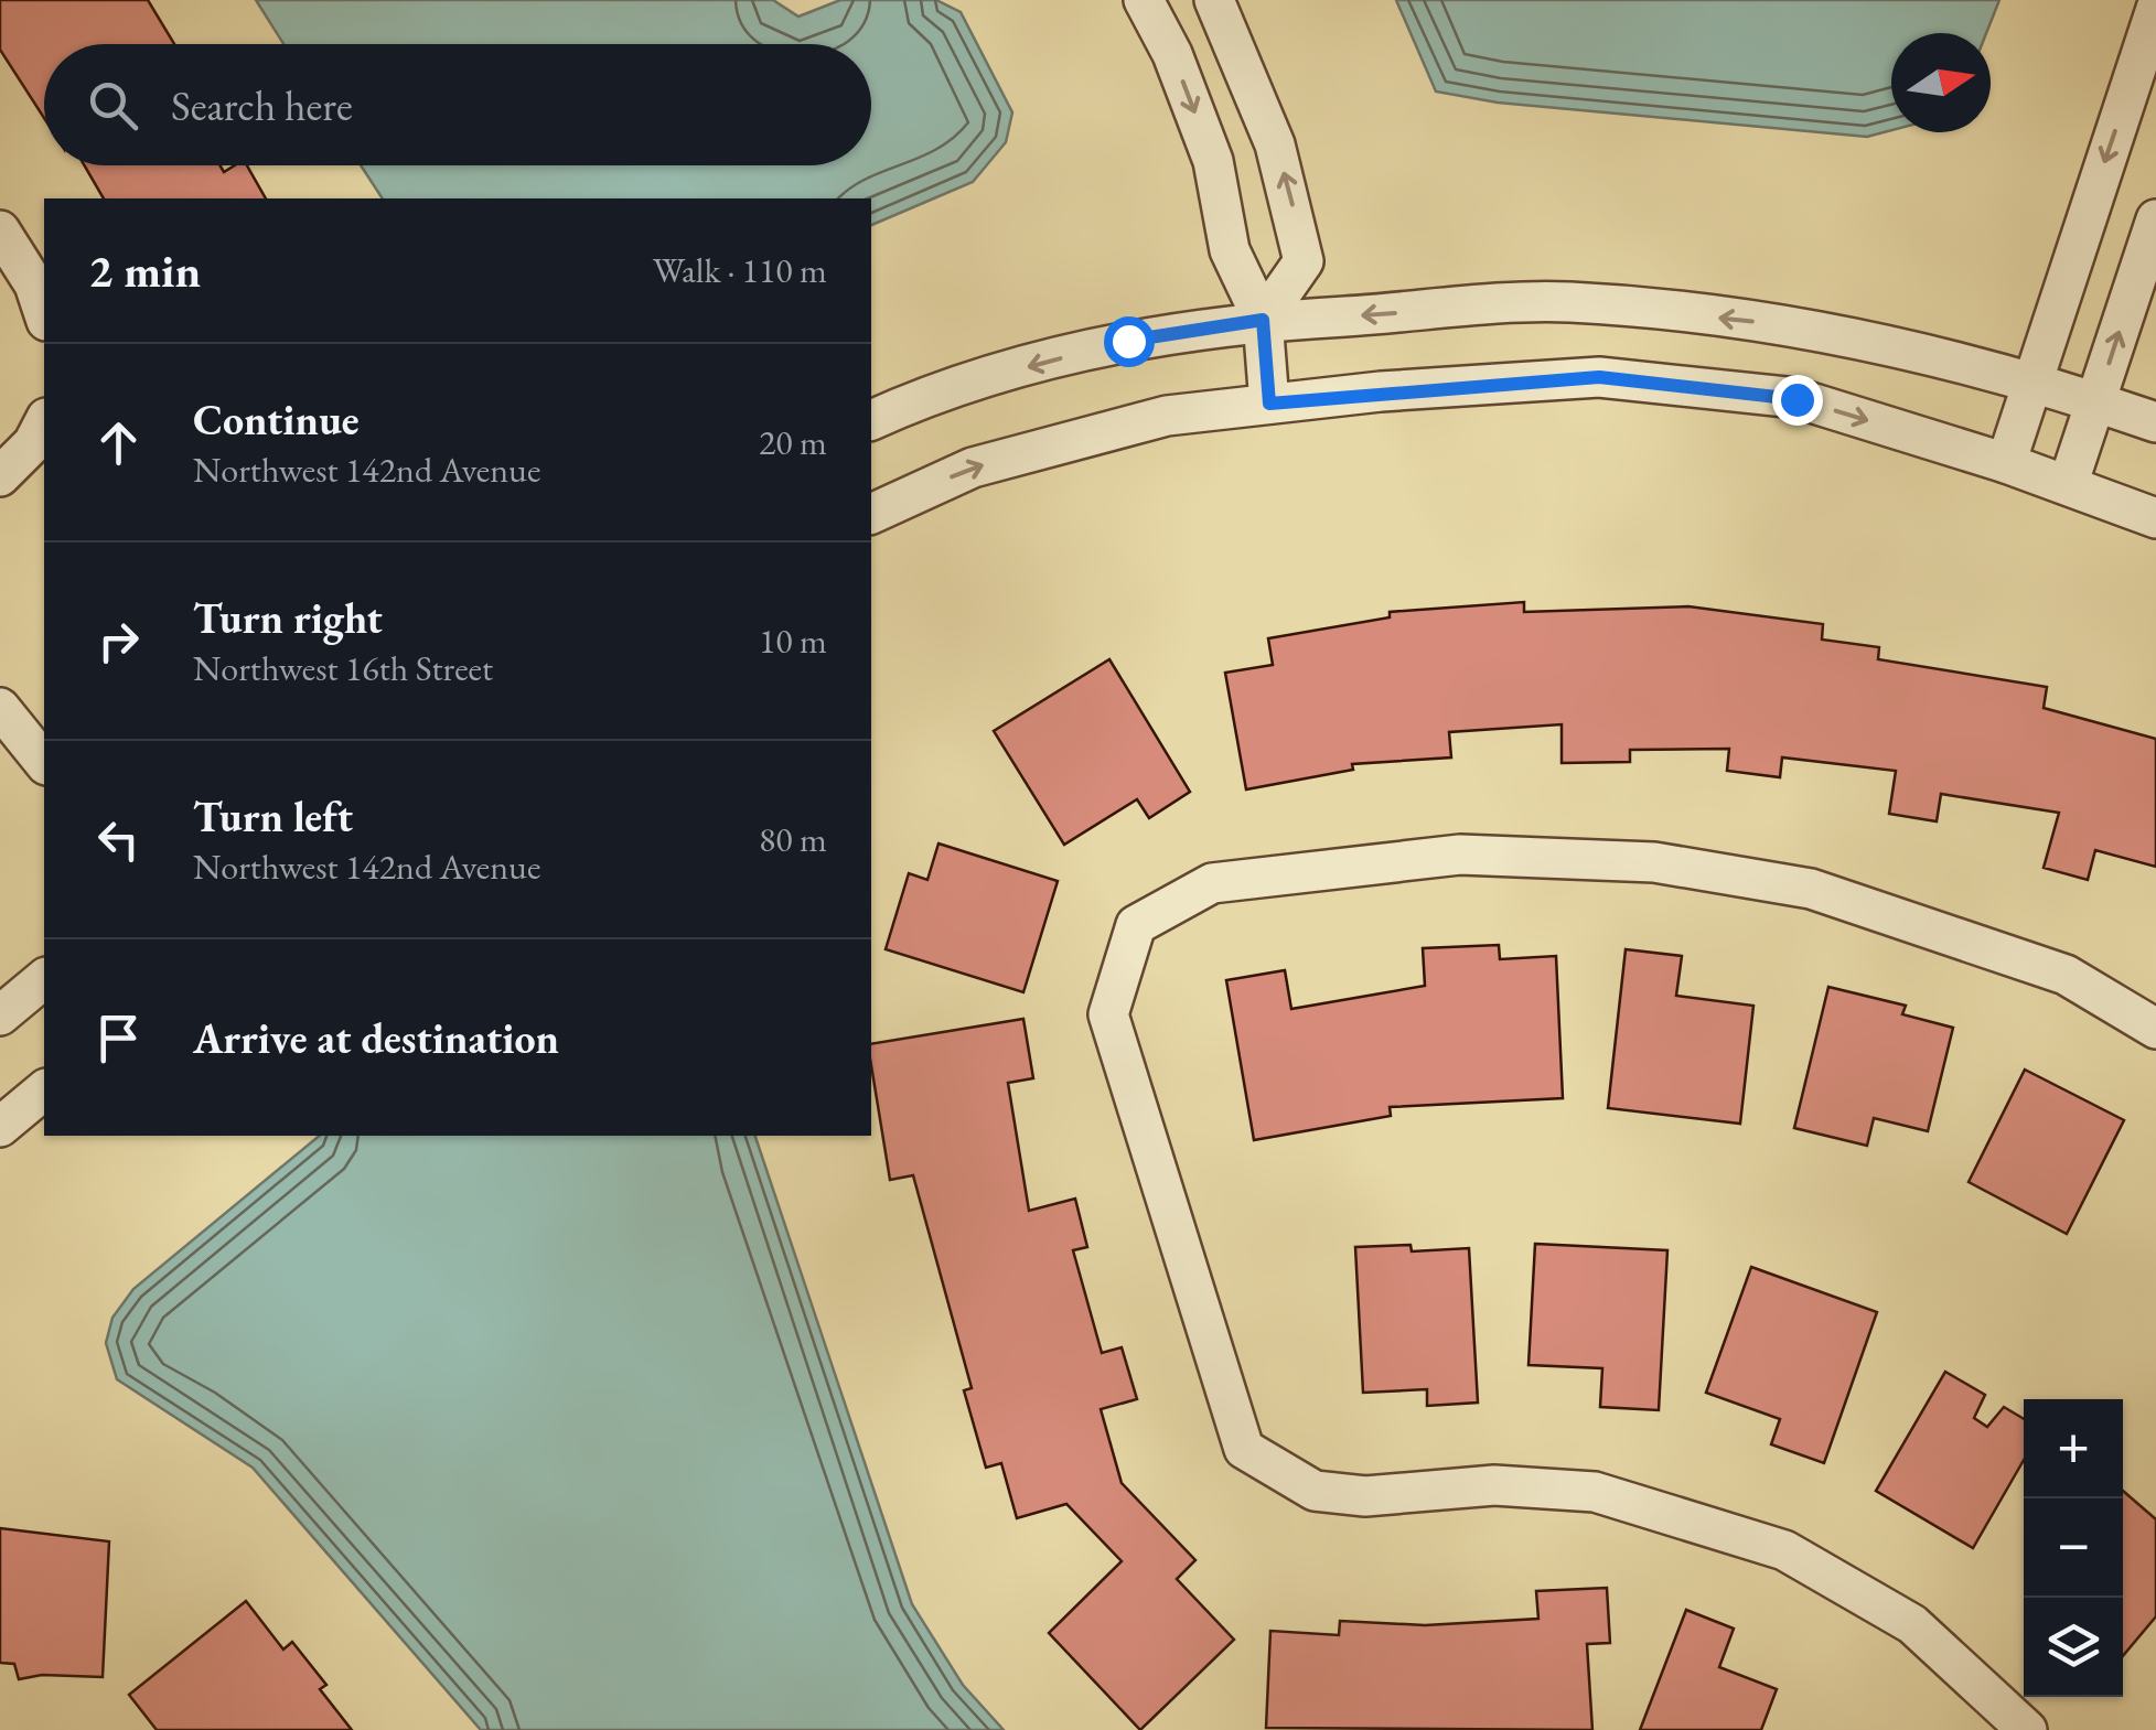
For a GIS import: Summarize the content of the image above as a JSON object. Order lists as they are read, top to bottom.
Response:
{
  "north": "right",
  "page": {
    "search": "Search here",
    "heading": ["2 min", "Walk · 110 m"],
    "list": [
      ["Continue", "Northwest 142nd Avenue", "20 m"],
      ["Turn right", "Northwest 16th Street", "10 m"],
      ["Turn left", "Northwest 142nd Avenue", "80 m"],
      "Arrive at destination"
    ],
    "map_buttons": ["+", "−"]
  }
}
